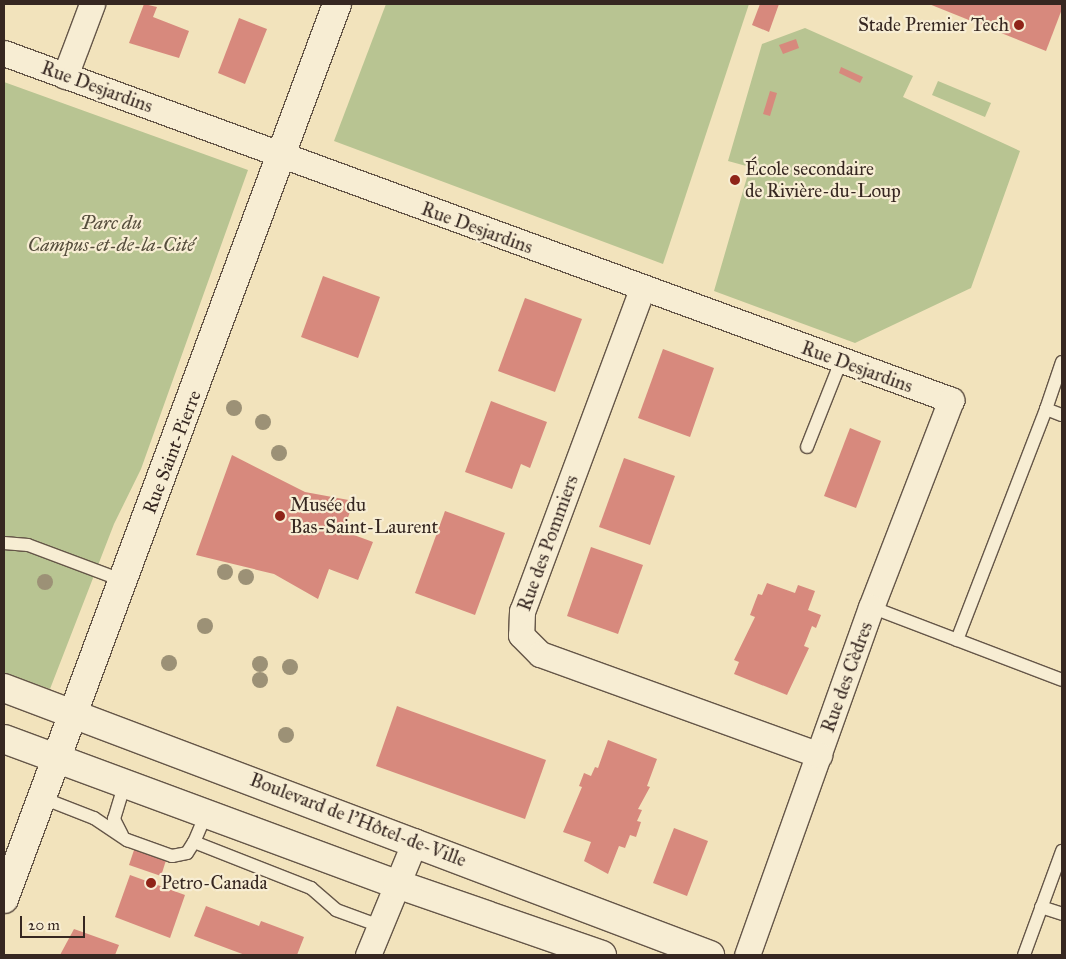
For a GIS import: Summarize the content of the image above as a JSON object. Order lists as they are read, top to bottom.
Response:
{
  "streets": {
    "main road": ["Rue Saint-Pierre", "Boulevard de l'Hôtel-de-Ville"],
    "street": ["Rue Desjardins", "Rue des Pommiers", "Rue des Cèdres"]
  },
  "crossings": [
    ["Rue Desjardins", "Rue Saint-Pierre"],
    ["Rue Desjardins", "Rue des Pommiers"],
    ["Rue Desjardins", "Rue des Cèdres"],
    ["Rue Saint-Pierre", "Boulevard de l'Hôtel-de-Ville"],
    ["Rue des Pommiers", "Rue des Cèdres"]
  ],
  "parks": ["Parc du Campus-et-de-la-Cité"],
  "places": [
    "Stade Premier Tech",
    "École secondaire de Rivière-du-Loup",
    "Musée du Bas-Saint-Laurent",
    "Petro-Canada"
  ],
  "scale_bar": "20 m"
}
